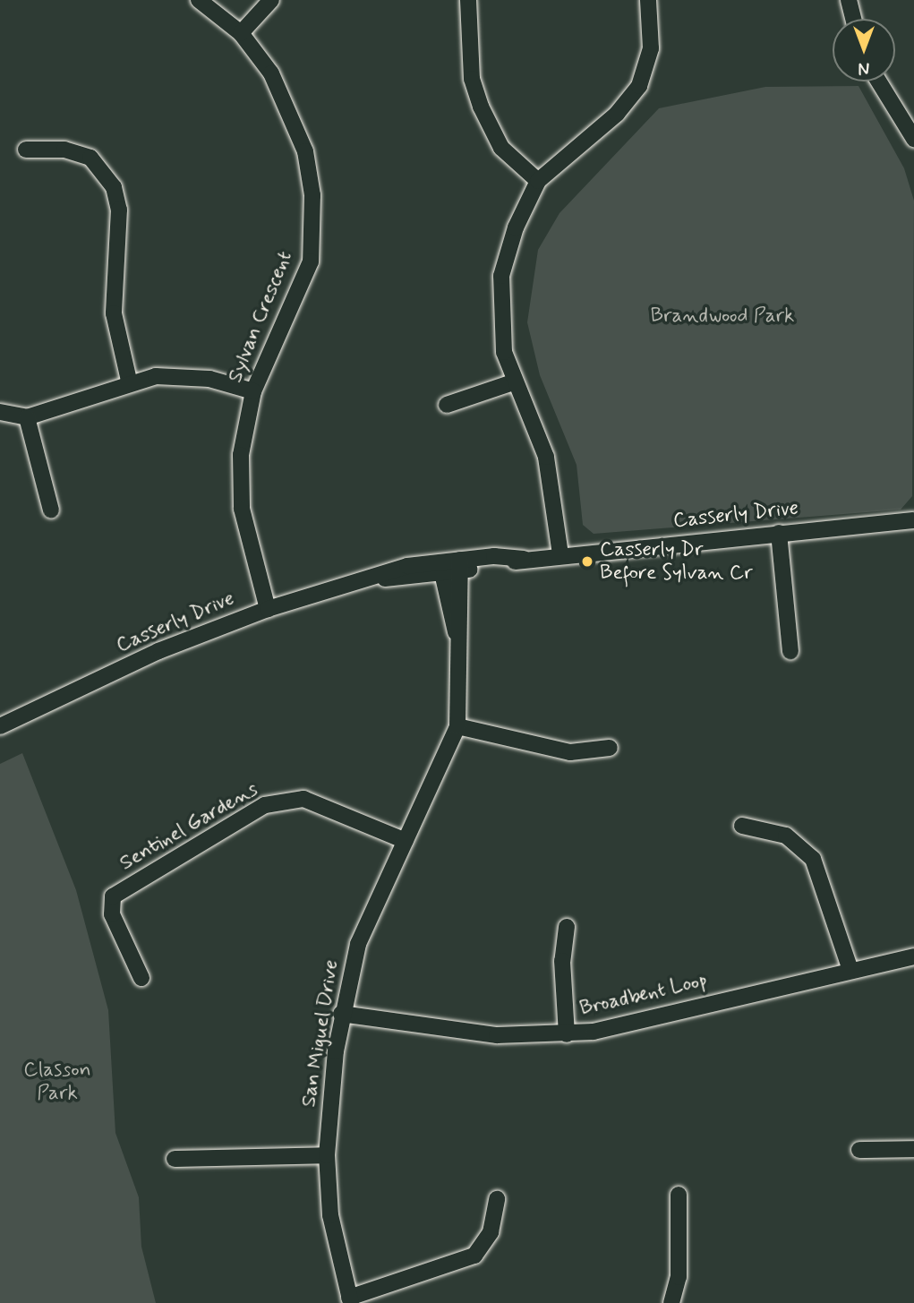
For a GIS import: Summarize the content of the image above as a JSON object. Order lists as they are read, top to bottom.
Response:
{
  "streets": {
    "street": [
      "Sylvan Crescent",
      "Casserly Drive",
      "Sentinel Gardens",
      "Broadbent Loop",
      "San Miguel Drive"
    ]
  },
  "crossings": [
    ["Sylvan Crescent", "Casserly Drive"],
    ["Casserly Drive", "San Miguel Drive"],
    ["Sentinel Gardens", "San Miguel Drive"],
    ["Broadbent Loop", "San Miguel Drive"]
  ],
  "parks": ["Brandwood Park", "Classon Park"],
  "places": ["Casserly Dr Before Sylvan Cr"],
  "north": "bottom"
}
